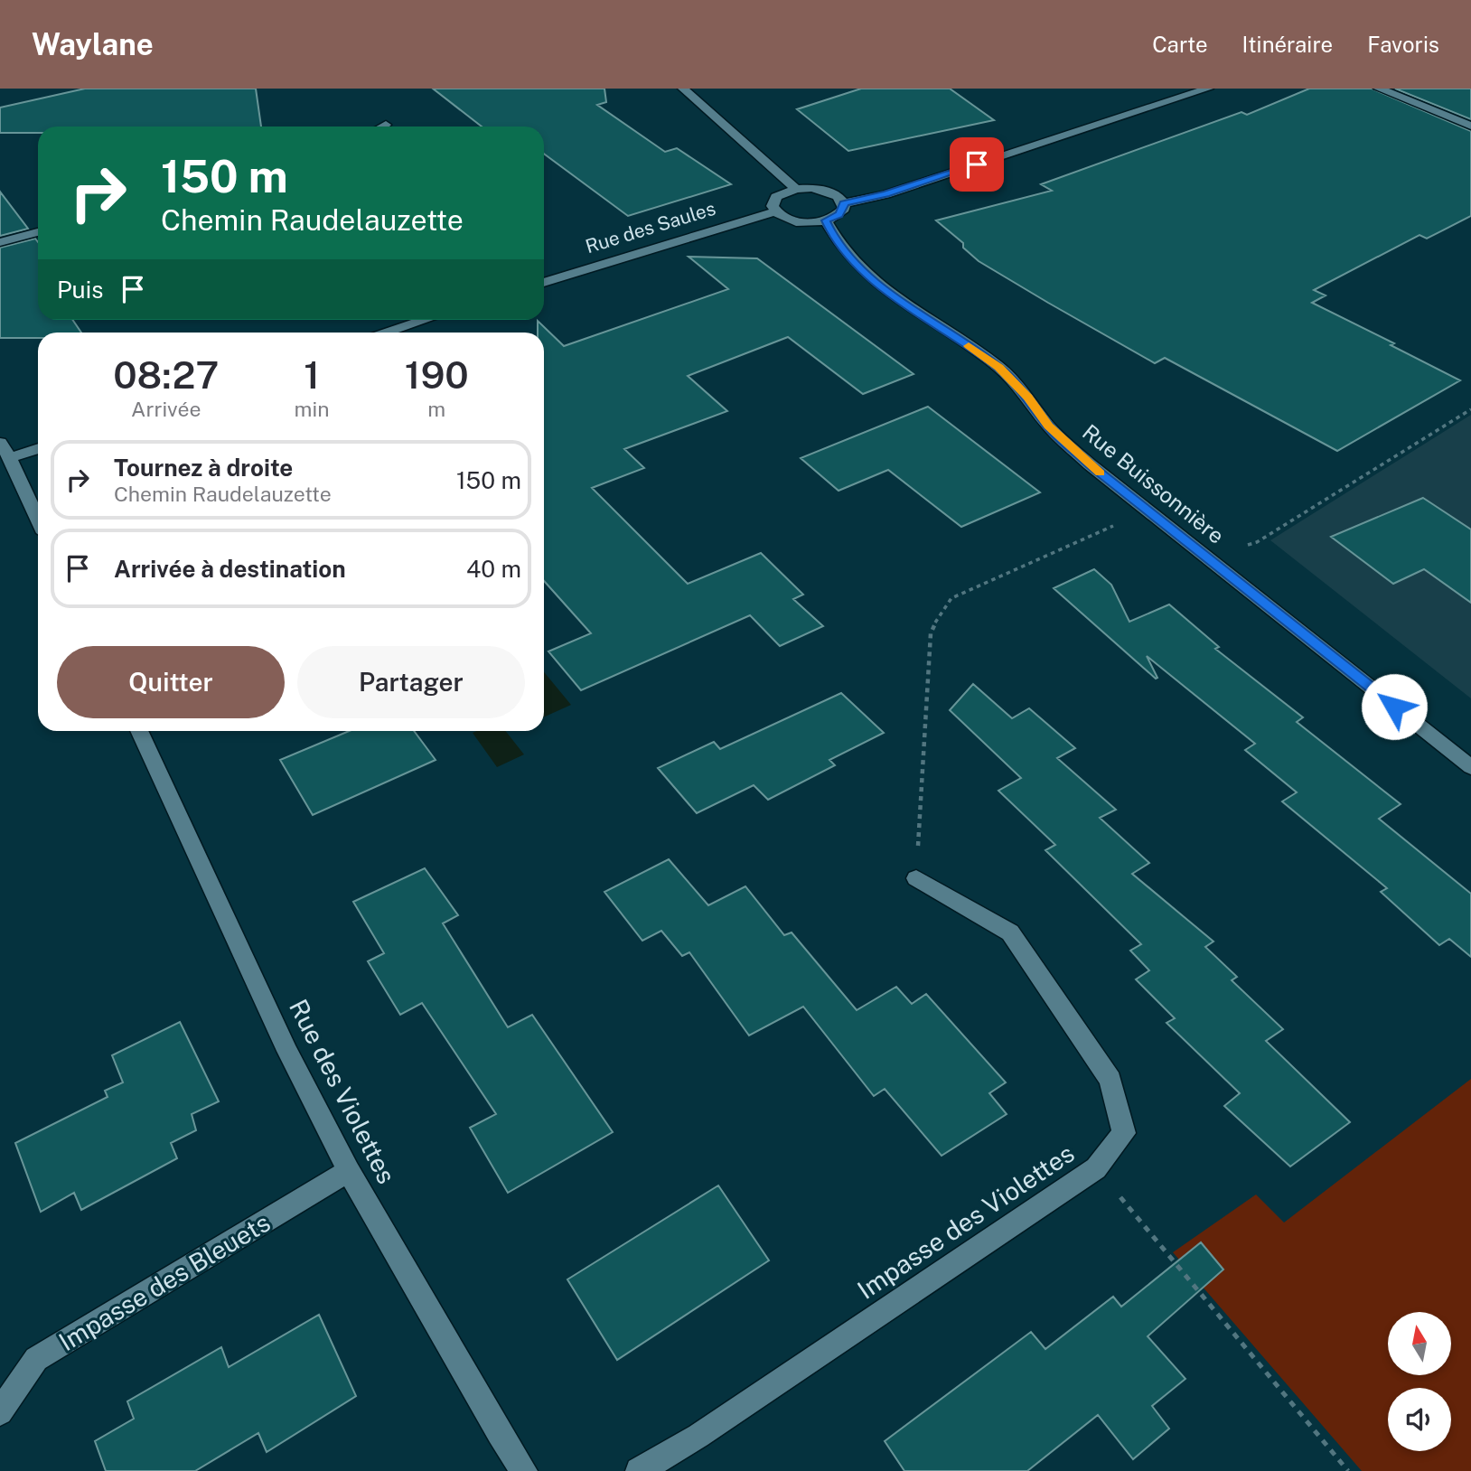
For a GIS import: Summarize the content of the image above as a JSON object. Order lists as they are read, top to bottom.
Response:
{
  "streets": {
    "street": [
      "Rue des Saules",
      "Rue Buissonnière",
      "Rue des Violettes",
      "Impasse des Violettes",
      "Impasse des Bleuets"
    ]
  },
  "crossings": [
    ["Rue des Violettes", "Impasse des Bleuets"]
  ],
  "north": "top",
  "page": {
    "header": "Waylane",
    "nav": ["Carte", "Itinéraire", "Favoris"],
    "turn": ["150 m", "Chemin Raudelauzette"],
    "then": "Puis",
    "eta": [
      "08:27",
      "Arrivée",
      "1",
      "min",
      "190",
      "m"
    ],
    "list": [
      {
        "name": "Tournez à droite",
        "note": "Chemin Raudelauzette",
        "value": "150 m"
      },
      {
        "name": "Arrivée à destination",
        "value": "40 m"
      }
    ],
    "buttons": ["Quitter", "Partager"]
  }
}
